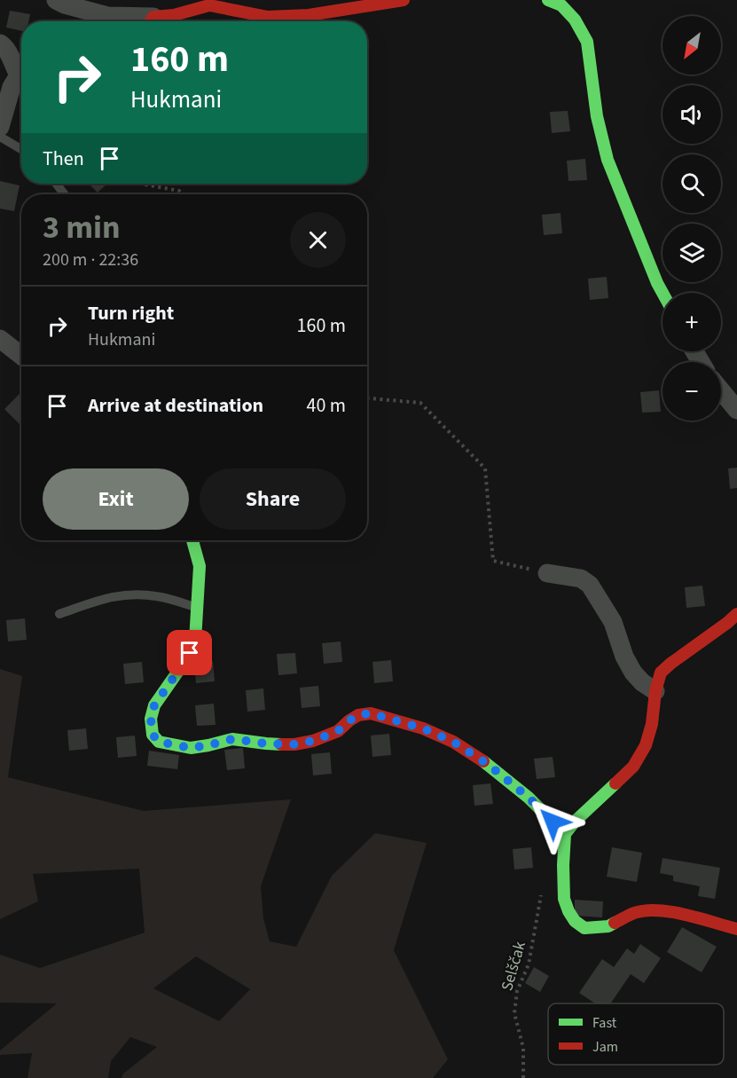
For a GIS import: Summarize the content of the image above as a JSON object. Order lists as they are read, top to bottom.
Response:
{
  "streets": {
    "path": ["Selščak"]
  },
  "legend": ["Fast", "Jam"],
  "north": "bottom left",
  "page": {
    "map_buttons": ["+", "−"],
    "turn": ["160 m", "Hukmani"],
    "then": "Then",
    "heading": ["3 min", "200 m · 22:36"],
    "list": [
      {
        "name": "Turn right",
        "note": "Hukmani",
        "value": "160 m"
      },
      {
        "name": "Arrive at destination",
        "value": "40 m"
      }
    ],
    "buttons": ["Exit", "Share"]
  }
}
